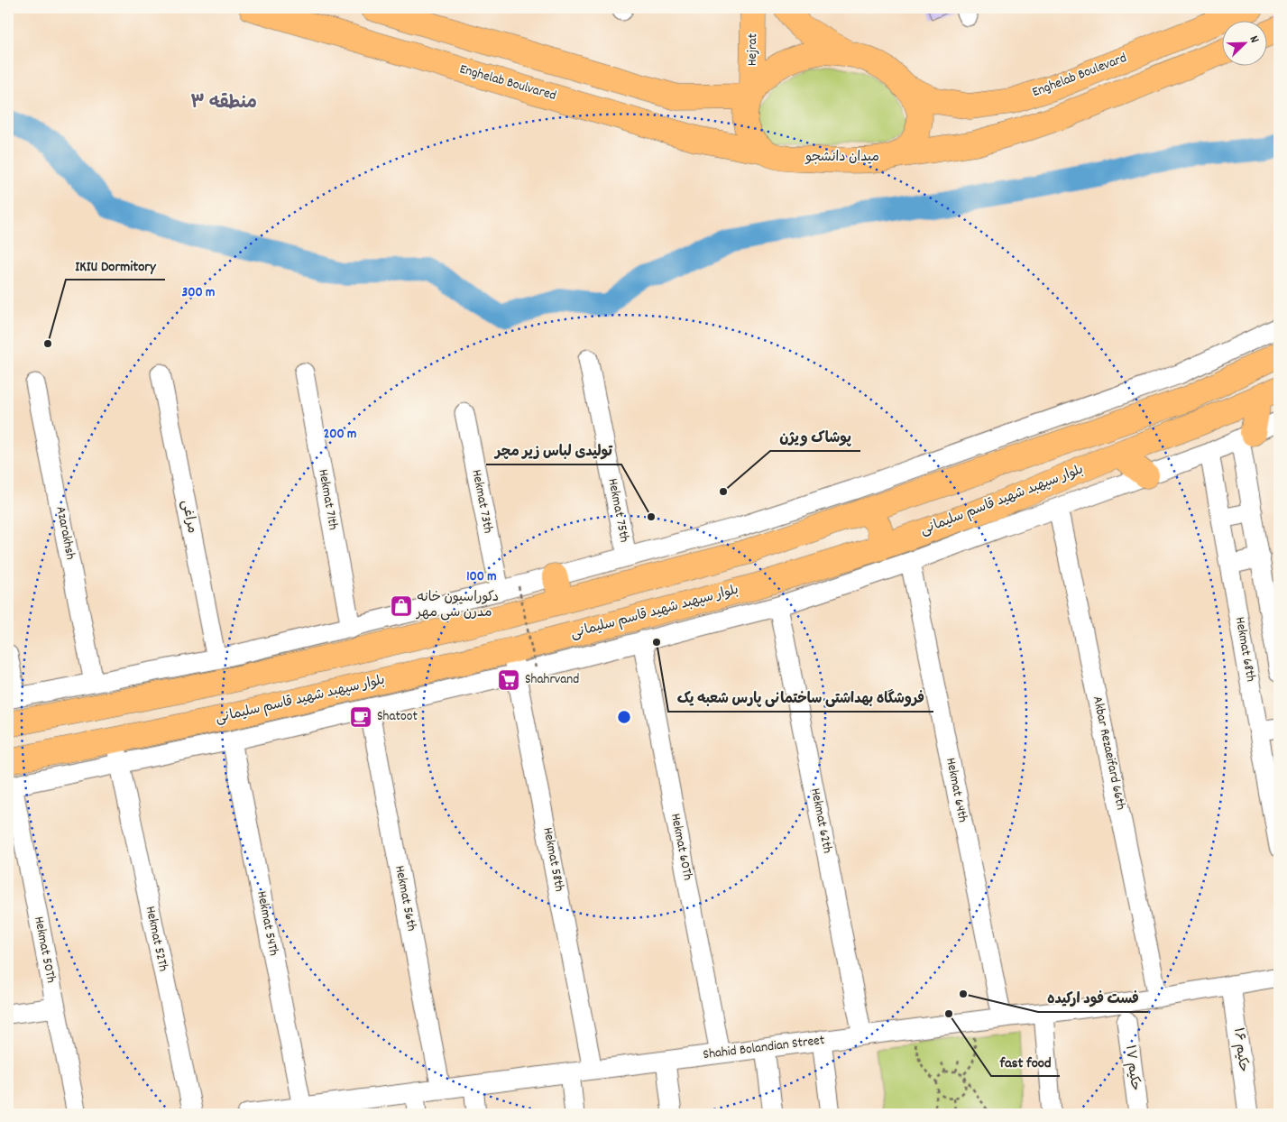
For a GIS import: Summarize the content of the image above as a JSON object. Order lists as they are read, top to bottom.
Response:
{
  "streets": {
    "main road": [
      "Hejrat",
      "Enghelab Boulevard",
      "Enghelab Boulvared",
      "میدان دانشجو",
      "بلوار سپهبد شهید قاسم سلیمانی"
    ],
    "street": [
      "Hekmat 71th",
      "Hekmat 73th",
      "Hekmat 75th",
      "مراغی",
      "Azarakhsh",
      "Hekmat 68th",
      "Akbar Rezaeifard 66th",
      "Hekmat 64th",
      "Hekmat 62th",
      "Hekmat 60Th",
      "Hekmat 58th",
      "Hekmat 56th",
      "Hekmat 54Th",
      "Hekmat 52Th",
      "Hekmat 50Th",
      "Shahid Bolandian Street",
      "حکیم ۱۶",
      "حکیم ۱۷"
    ]
  },
  "crossings": [
    ["Hejrat", "Enghelab Boulevard"],
    ["Hejrat", "Enghelab Boulvared"],
    ["Hejrat", "میدان دانشجو"],
    ["Enghelab Boulevard", "Enghelab Boulvared"],
    ["Enghelab Boulevard", "میدان دانشجو"],
    ["Enghelab Boulvared", "میدان دانشجو"],
    ["بلوار سپهبد شهید قاسم سلیمانی", "Hekmat 58th"],
    ["بلوار سپهبد شهید قاسم سلیمانی", "Hekmat 52Th"],
    ["Akbar Rezaeifard 66th", "Shahid Bolandian Street"],
    ["Hekmat 64th", "Shahid Bolandian Street"],
    ["Hekmat 62th", "Shahid Bolandian Street"],
    ["Hekmat 60Th", "Shahid Bolandian Street"],
    ["Hekmat 58th", "Shahid Bolandian Street"],
    ["Hekmat 56th", "Shahid Bolandian Street"],
    ["Hekmat 54Th", "Shahid Bolandian Street"],
    ["Shahid Bolandian Street", "حکیم ۱۶"]
  ],
  "districts": ["منطقه ۳"],
  "places": {
    "other": [
      "IKIU Dormitory",
      "پوشاک ویژن",
      "تولیدی لباس زیر مچر",
      "فروشگاه بهداشتی ساختمانی پارس شعبه یک",
      "فست فود ارکیده",
      "fast food"
    ],
    "shop": ["دکوراسیون خانه مدرن سی مهر"],
    "supermarket": ["Shahrvand"],
    "cafe": ["Shatoot"]
  },
  "north": "top right",
  "rings": ["300 m", "200 m", "100 m"]
}
